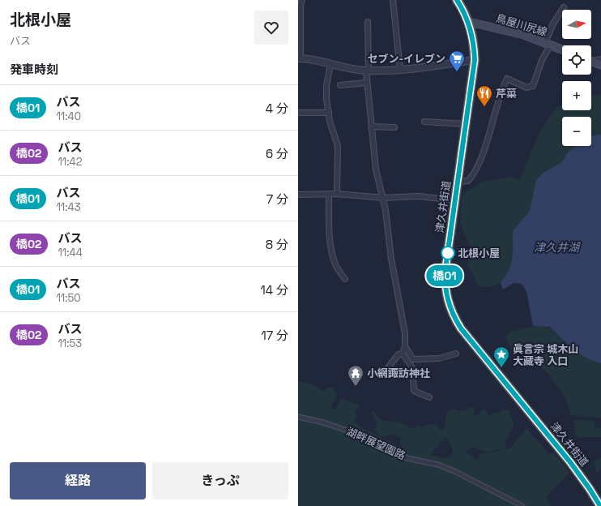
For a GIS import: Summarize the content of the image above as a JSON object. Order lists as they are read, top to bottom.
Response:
{
  "streets": {
    "highway": ["津久井街道"],
    "main road": ["鳥屋川尻線"],
    "street": ["湖畔展望園路"]
  },
  "crossings": [
    ["鳥屋川尻線", "津久井街道"]
  ],
  "water": ["津久井湖"],
  "places": {
    "supermarket": ["セブン-イレブン"],
    "restaurant": ["芹菜"],
    "other": ["北根小屋"],
    "place": ["眞言宗 城木山 大藏寺 入口"],
    "temple": ["小網諏訪神社"]
  },
  "lines": ["bus line 橋01"],
  "north": "right",
  "page": {
    "heading": [
      ["北根小屋", "バス"],
      "発車時刻"
    ],
    "on_map": "橋01",
    "map_buttons": ["+", "−"],
    "list": [
      {
        "mark": "橋01",
        "name": "バス",
        "note": "11:40",
        "value": "4 分"
      },
      {
        "mark": "橋02",
        "name": "バス",
        "note": "11:42",
        "value": "6 分"
      },
      {
        "mark": "橋01",
        "name": "バス",
        "note": "11:43",
        "value": "7 分"
      },
      {
        "mark": "橋02",
        "name": "バス",
        "note": "11:44",
        "value": "8 分"
      },
      {
        "mark": "橋01",
        "name": "バス",
        "note": "11:50",
        "value": "14 分"
      },
      {
        "mark": "橋02",
        "name": "バス",
        "note": "11:53",
        "value": "17 分"
      }
    ],
    "buttons": ["経路", "きっぷ"]
  }
}
